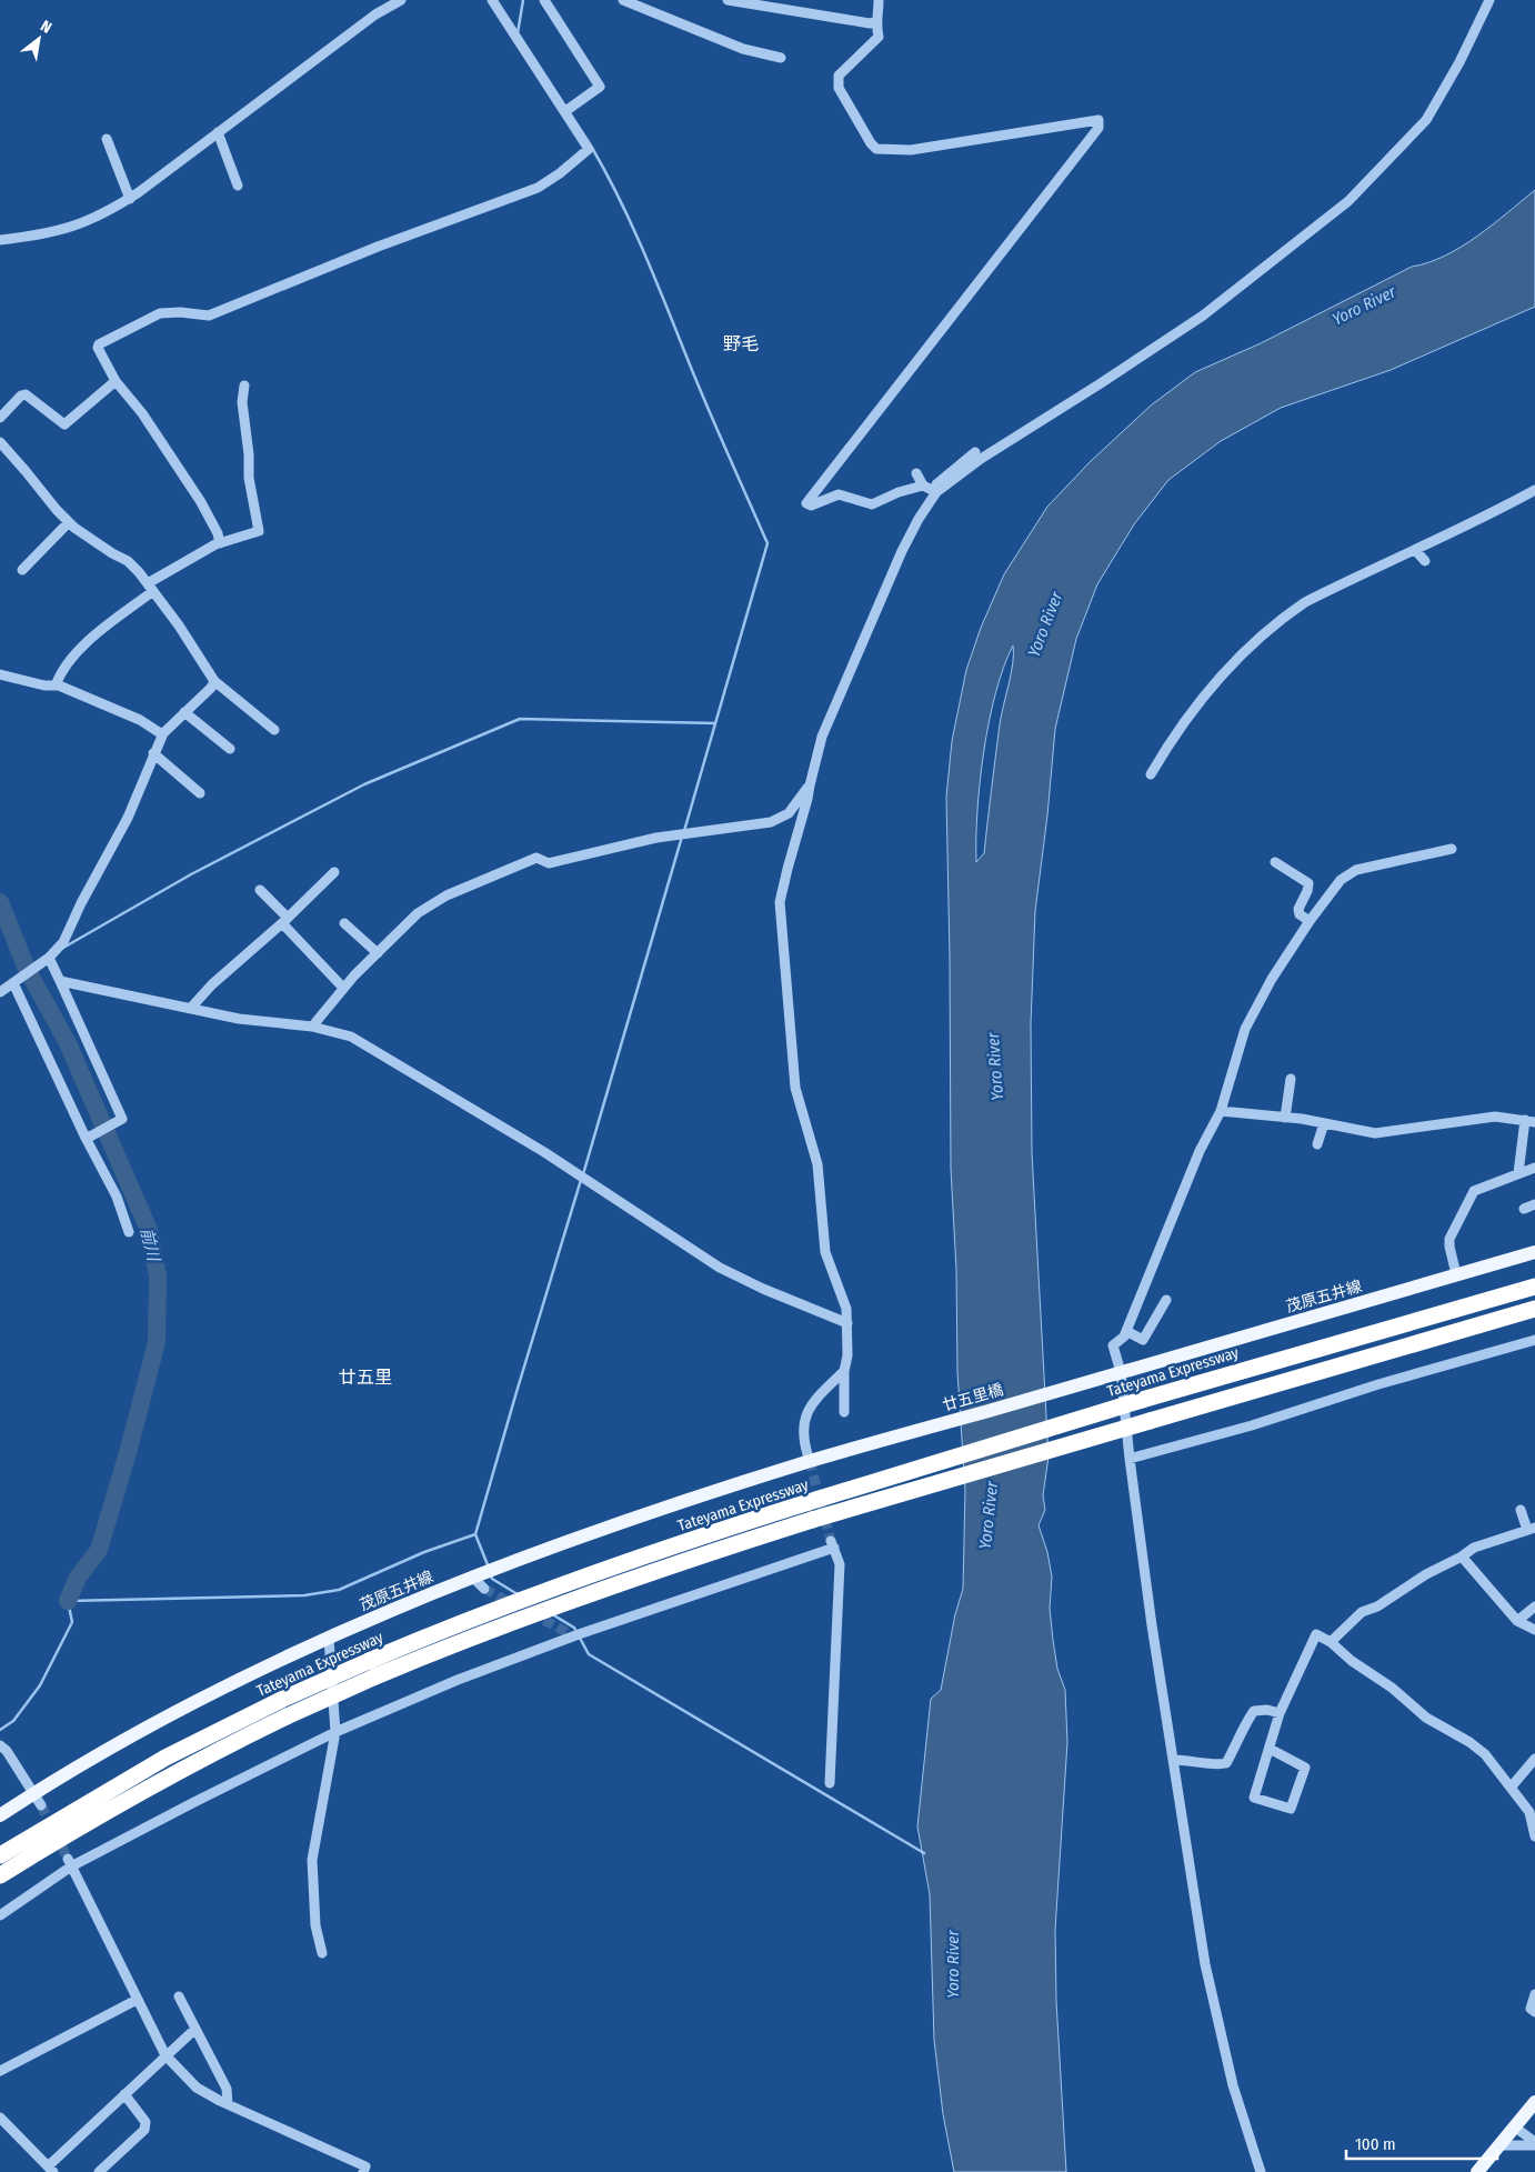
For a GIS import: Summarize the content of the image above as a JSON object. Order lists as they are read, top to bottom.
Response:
{
  "streets": {
    "highway": ["Tateyama Expressway"],
    "main road": ["茂原五井線", "廿五里橋"]
  },
  "crossings": [
    ["茂原五井線", "廿五里橋"]
  ],
  "districts": ["野毛", "廿五里"],
  "water": ["Yoro River", "前川"],
  "scale_bar": "100 m",
  "north": "top right"
}
